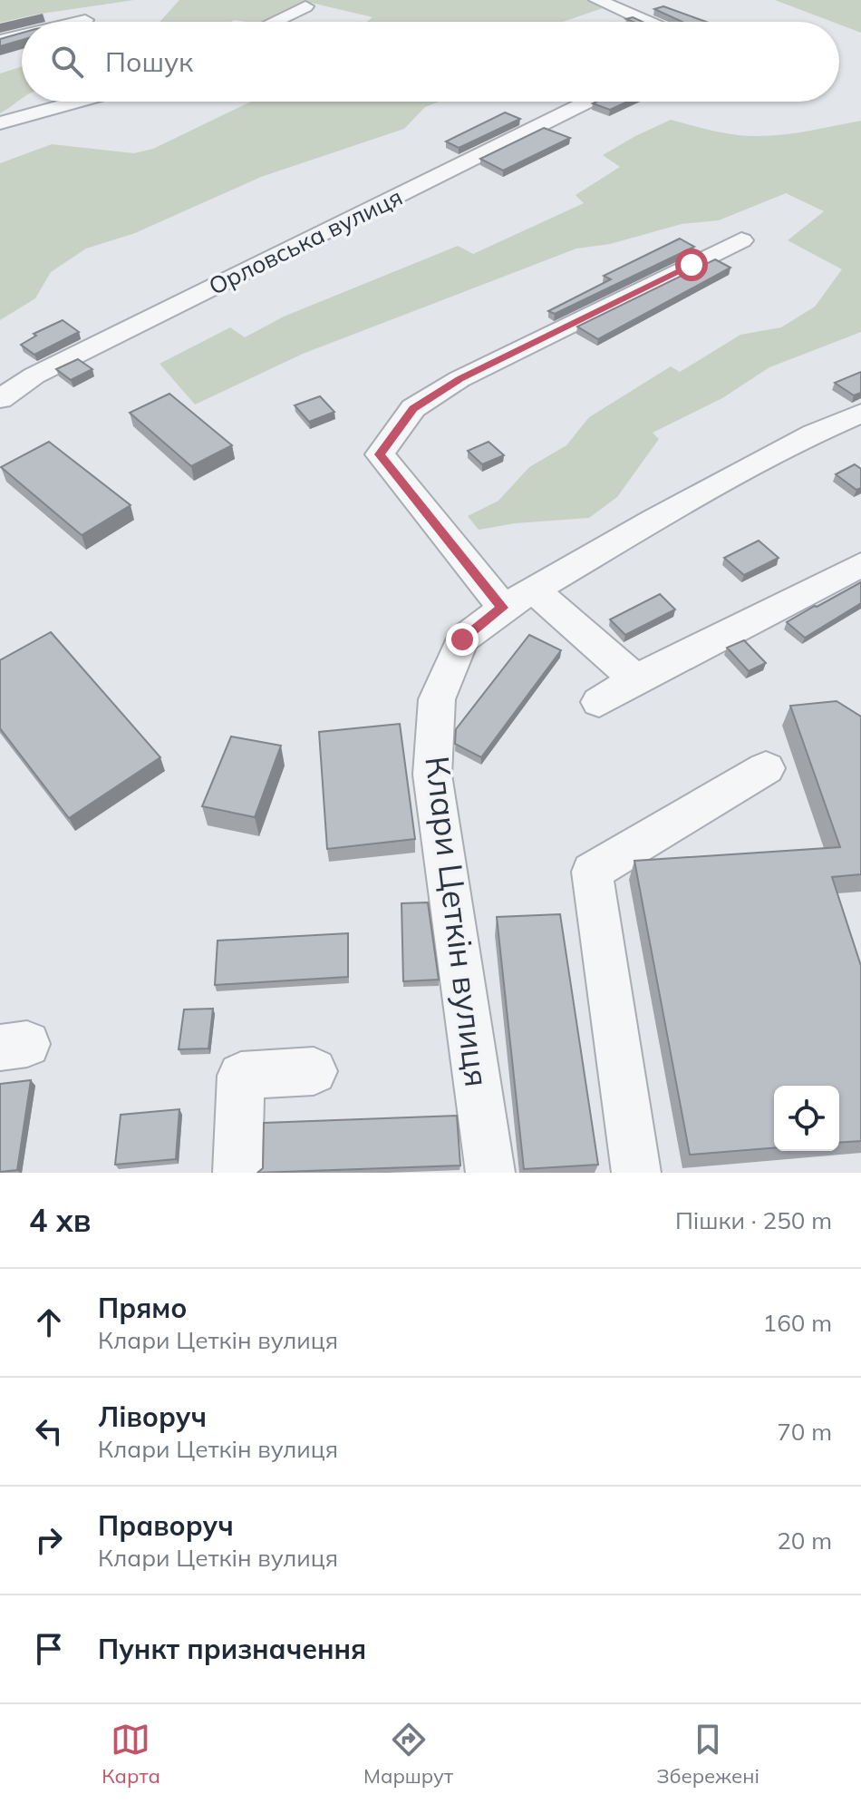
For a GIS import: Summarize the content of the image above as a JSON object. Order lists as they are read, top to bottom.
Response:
{
  "streets": {
    "street": ["Орловська вулиця", "Клари Цеткін вулиця"]
  },
  "page": {
    "search": "Пошук",
    "heading": ["4 хв", "Пішки · 250 m"],
    "list": [
      ["Прямо", "Клари Цеткін вулиця", "160 m"],
      ["Ліворуч", "Клари Цеткін вулиця", "70 m"],
      ["Праворуч", "Клари Цеткін вулиця", "20 m"],
      "Пункт призначення"
    ],
    "nav": ["Карта", "Маршрут", "Збережені"]
  }
}
